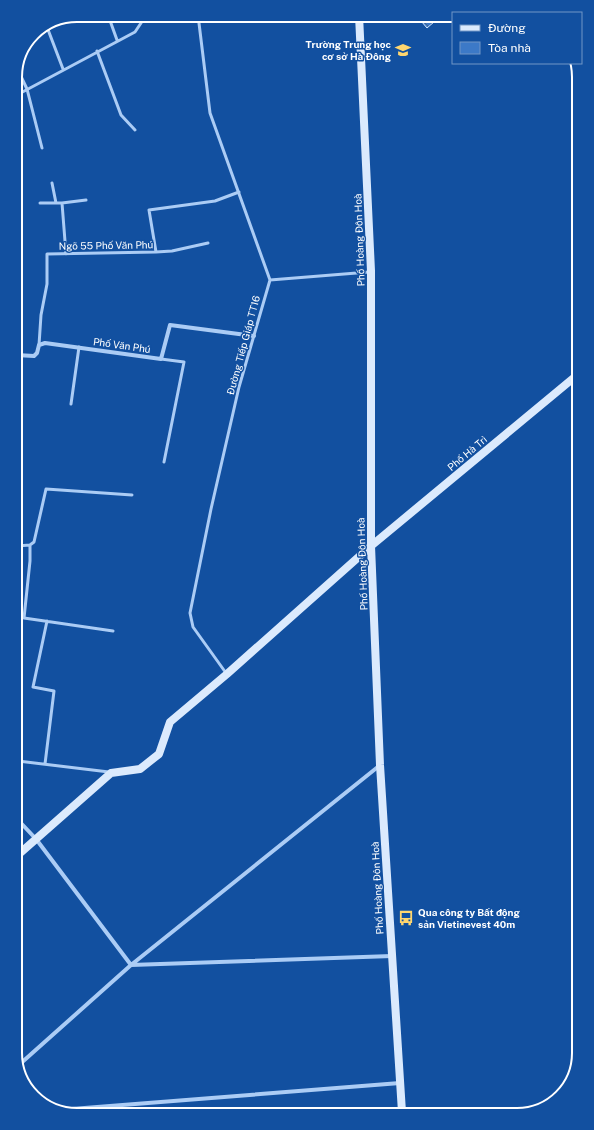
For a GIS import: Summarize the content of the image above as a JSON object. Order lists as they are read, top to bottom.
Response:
{
  "streets": {
    "street": ["Phố Hoàng Đôn Hoà", "Phố Văn Phú", "Phố Hà Trì"],
    "lane": ["Ngõ 55 Phố Văn Phú", "Đường Tiếp Giáp TT16"]
  },
  "crossings": [
    ["Phố Hoàng Đôn Hoà", "Phố Hà Trì"],
    ["Ngõ 55 Phố Văn Phú", "Phố Văn Phú"],
    ["Phố Văn Phú", "Đường Tiếp Giáp TT16"],
    ["Đường Tiếp Giáp TT16", "Phố Hà Trì"]
  ],
  "places": {
    "school or university": ["Trường Trung học cơ sở Hà Đông"],
    "bus stop": ["Qua công ty Bất động sản Vietinevest 40m"]
  },
  "legend": ["Đường", "Tòa nhà"]
}
